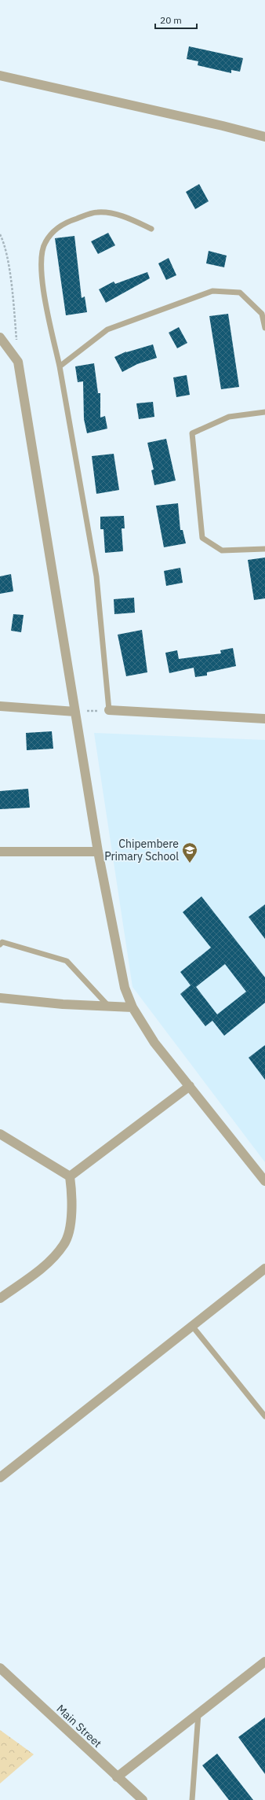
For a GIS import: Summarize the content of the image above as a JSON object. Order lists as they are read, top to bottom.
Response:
{
  "streets": {
    "street": ["Main Street"]
  },
  "places": {
    "school or university": ["Chipembere Primary School"]
  },
  "scale_bar": "20 m"
}
